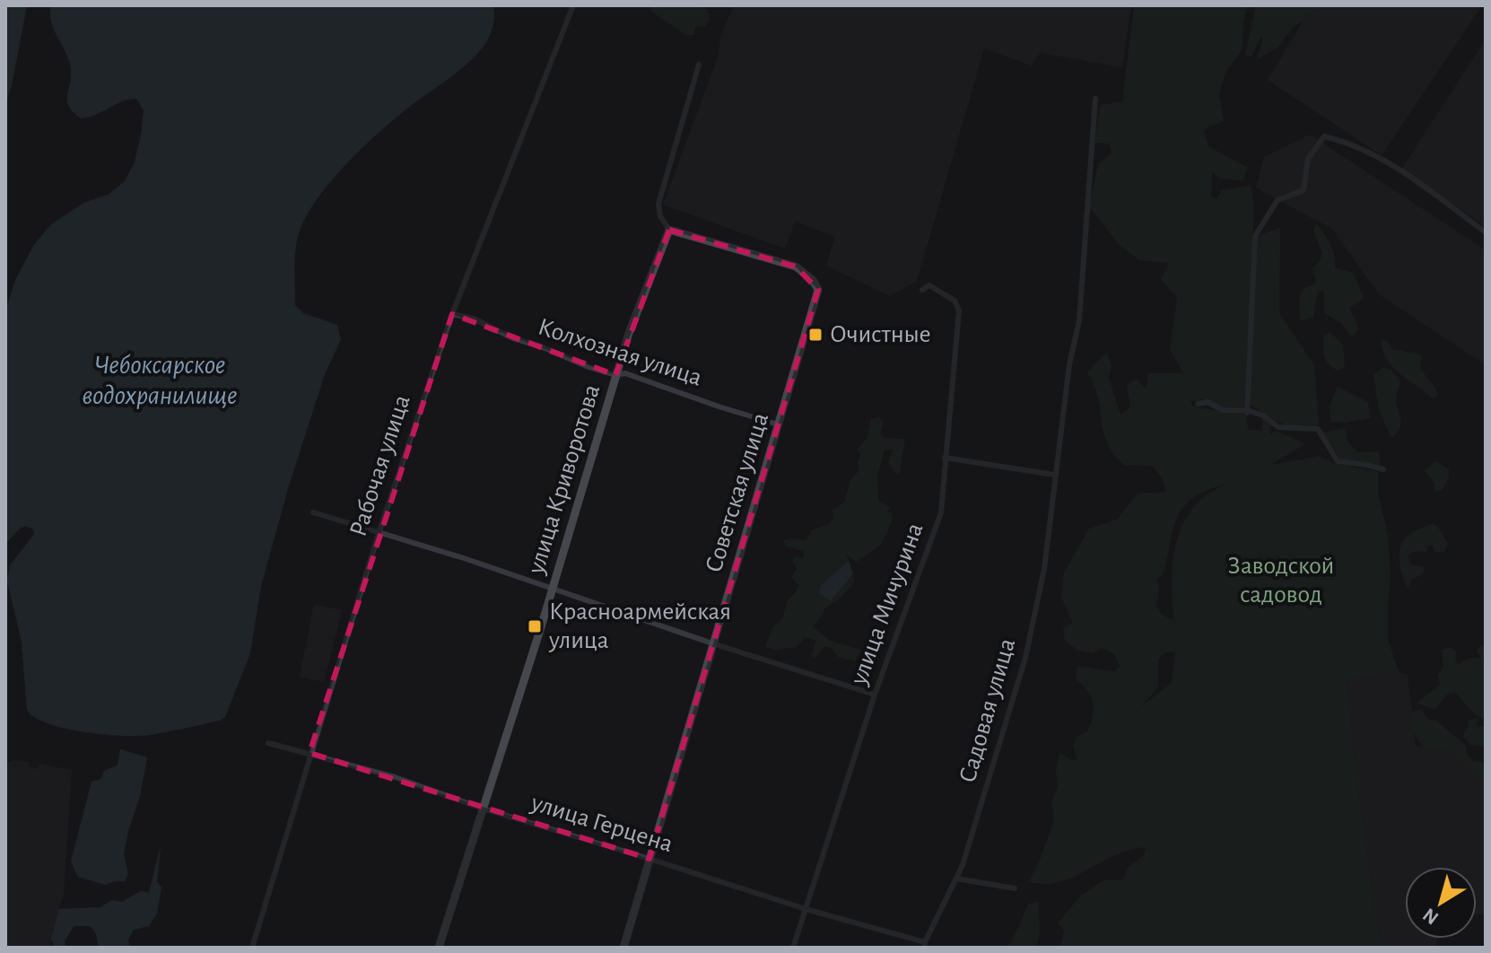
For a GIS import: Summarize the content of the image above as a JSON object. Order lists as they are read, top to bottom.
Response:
{
  "streets": {
    "street": [
      "Колхозная улица",
      "Рабочая улица",
      "улица Криворотова",
      "Советская улица",
      "улица Мичурина",
      "Садовая улица",
      "улица Герцена"
    ]
  },
  "crossings": [
    ["Колхозная улица", "Рабочая улица"],
    ["Колхозная улица", "улица Криворотова"],
    ["Колхозная улица", "Советская улица"],
    ["Рабочая улица", "улица Герцена"],
    ["улица Криворотова", "Советская улица"],
    ["улица Криворотова", "улица Герцена"],
    ["Советская улица", "улица Герцена"],
    ["улица Мичурина", "улица Герцена"],
    ["Садовая улица", "улица Герцена"]
  ],
  "water": ["Чебоксарское водохранилище"],
  "parks": ["Заводской садовод"],
  "places": {
    "transit": ["Очистные", "Красноармейская улица"]
  },
  "north": "bottom left"
}
